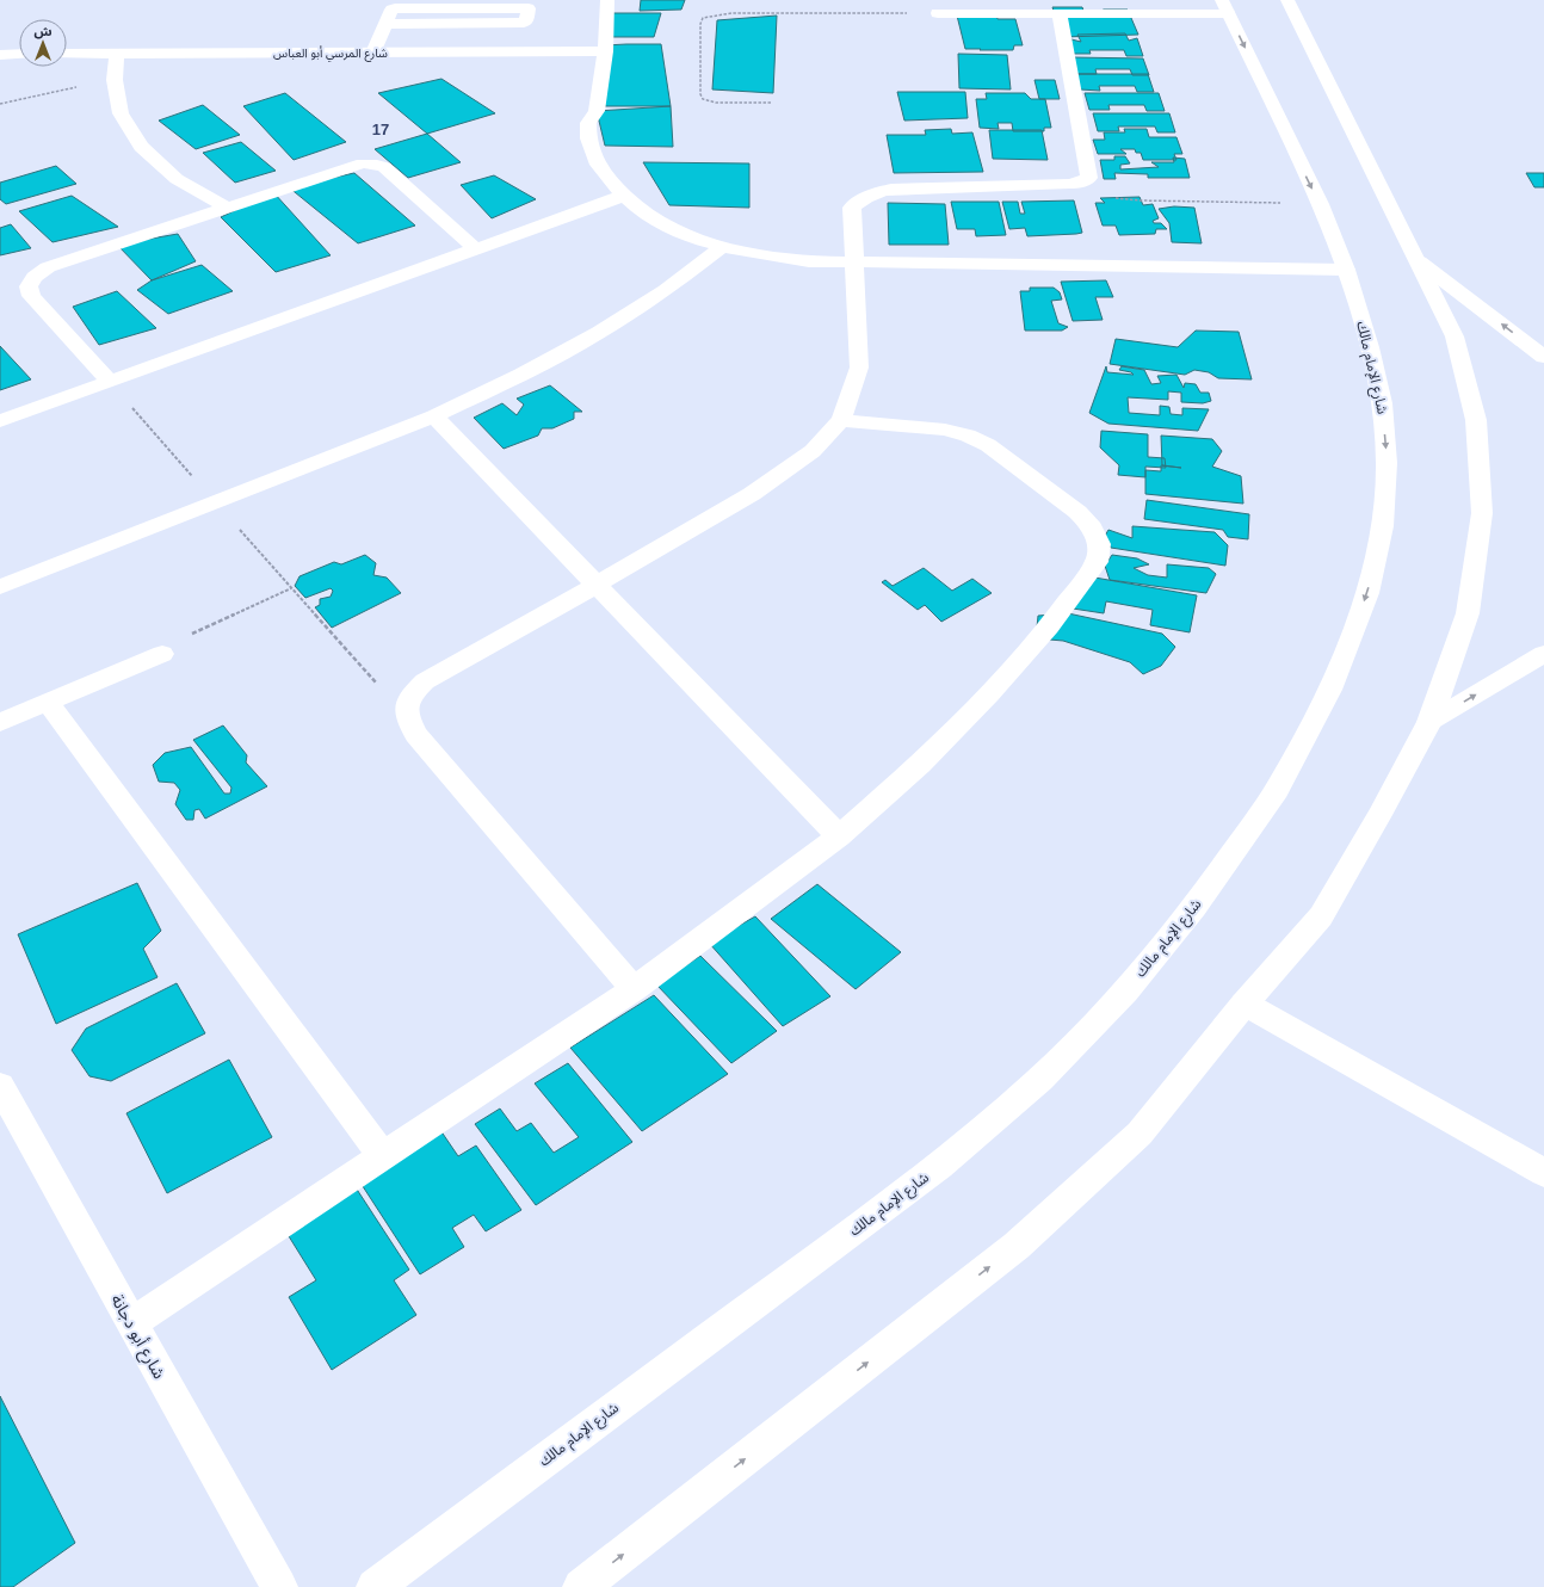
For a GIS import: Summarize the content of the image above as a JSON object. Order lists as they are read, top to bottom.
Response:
{
  "streets": {
    "street": ["شارع المرسي أبو العباس", "شارع الإمام مالك", "شارع أبو دجانة"]
  },
  "districts": ["17"],
  "north": "top"
}
